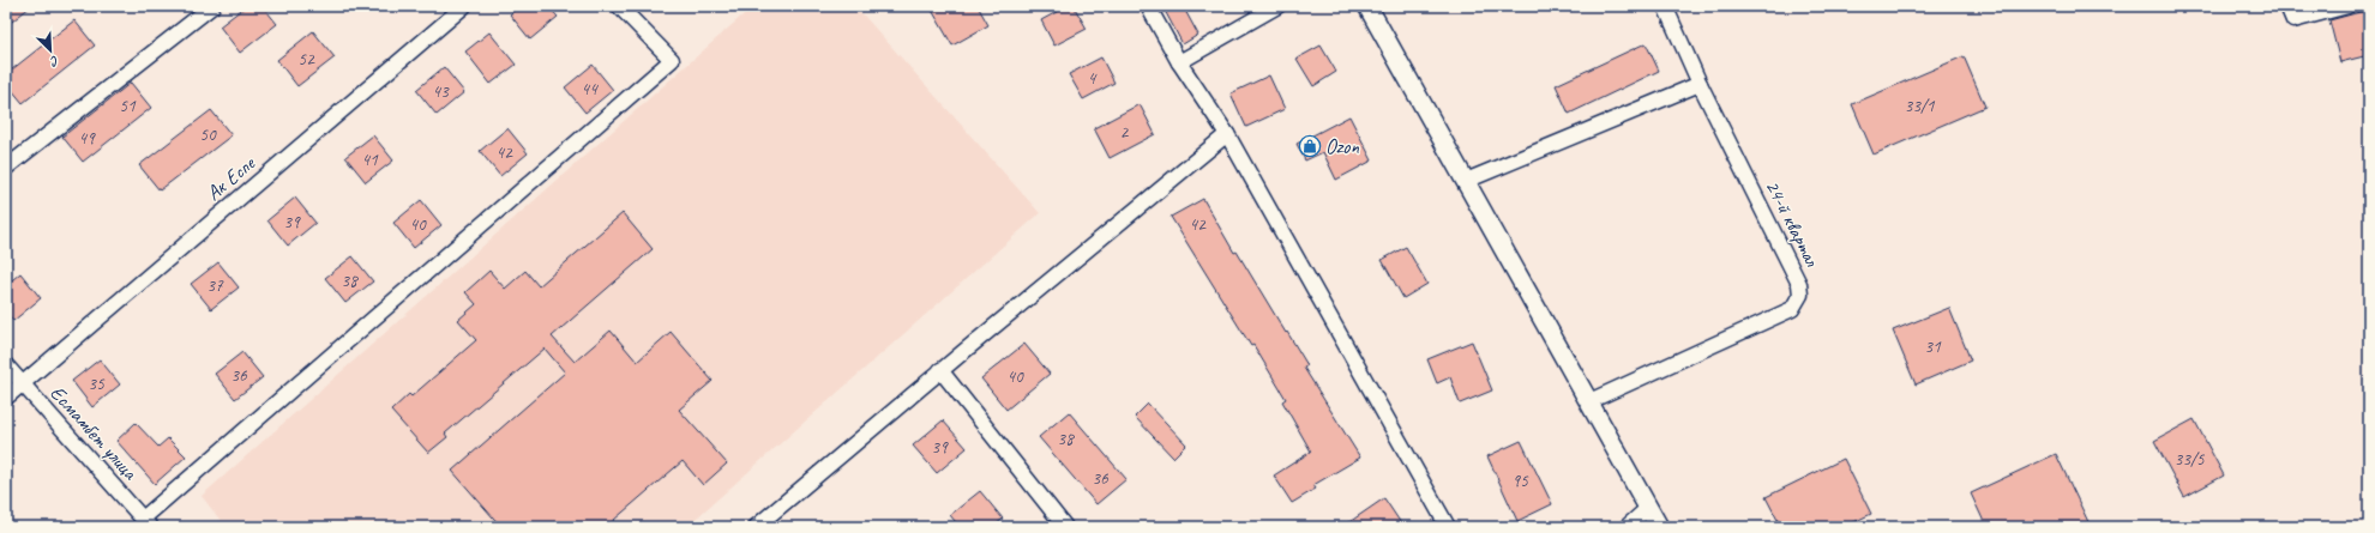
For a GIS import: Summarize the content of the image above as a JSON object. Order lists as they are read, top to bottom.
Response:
{
  "streets": {
    "street": ["Ак Еспе", "24-й квартал", "Есмамбет улица"]
  },
  "crossings": [
    ["Ак Еспе", "Есмамбет улица"]
  ],
  "places": {
    "shop": ["Ozon"]
  },
  "house_numbers": [
    "52",
    "4",
    "44",
    "43",
    "51",
    "33/1",
    "2",
    "50",
    "49",
    "42",
    "41",
    "39",
    "40",
    "42",
    "38",
    "37",
    "31",
    "36",
    "40",
    "35",
    "38",
    "39",
    "33/5",
    "36",
    "95"
  ],
  "north": "bottom right"
}
